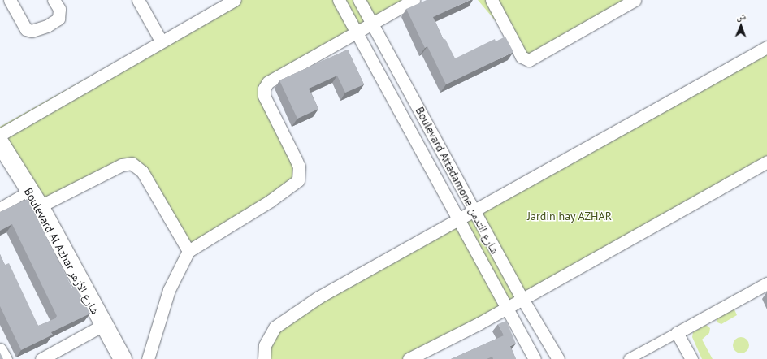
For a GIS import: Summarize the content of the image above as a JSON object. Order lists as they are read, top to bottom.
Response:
{
  "streets": {
    "main road": ["Boulevard Al Azhar شارع الأزهر"],
    "street": ["Boulevard Attadamone شارع التدمن"]
  },
  "parks": ["Jardin hay AZHAR"],
  "north": "top"
}
